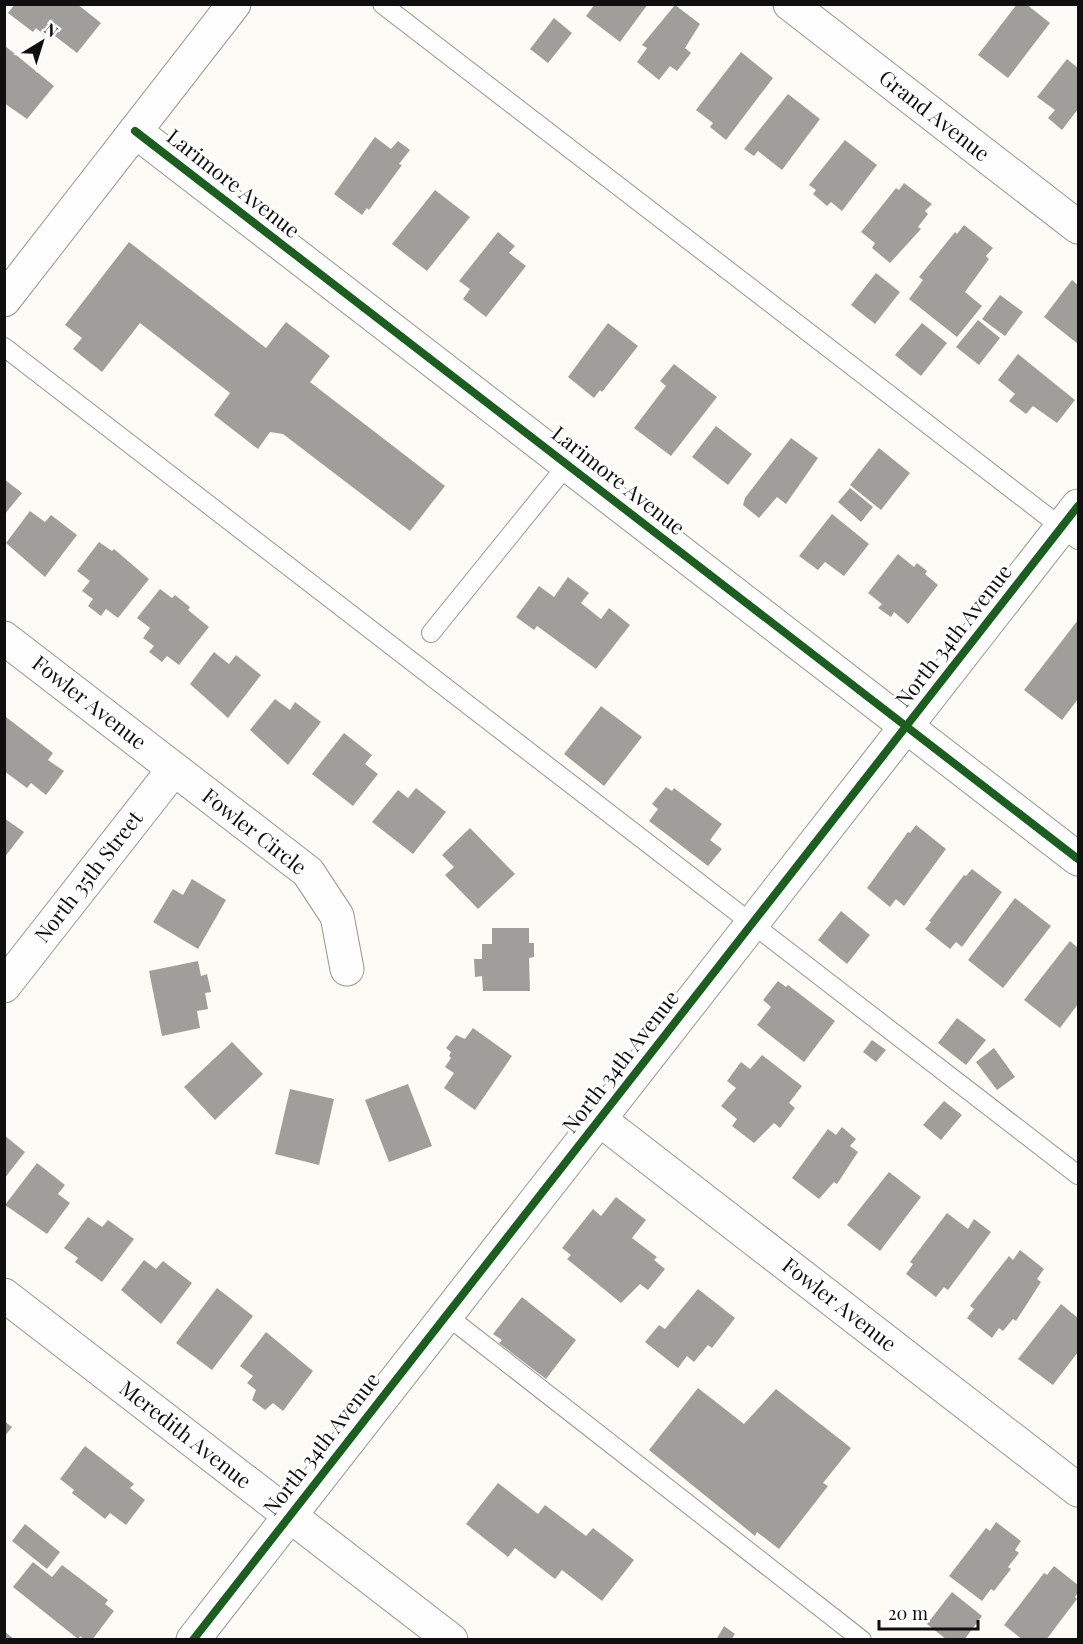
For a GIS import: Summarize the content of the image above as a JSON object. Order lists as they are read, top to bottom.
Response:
{
  "streets": {
    "street": [
      "Grand Avenue",
      "Larimore Avenue",
      "North 34th Avenue",
      "Fowler Avenue",
      "Fowler Circle",
      "North 35th Street",
      "Meredith Avenue"
    ]
  },
  "crossings": [
    ["Larimore Avenue", "North 34th Avenue"],
    ["North 34th Avenue", "Fowler Avenue"],
    ["North 34th Avenue", "Meredith Avenue"],
    ["Fowler Avenue", "Fowler Circle"],
    ["Fowler Avenue", "North 35th Street"],
    ["Fowler Circle", "North 35th Street"]
  ],
  "scale_bar": "20 m",
  "north": "top right"
}
